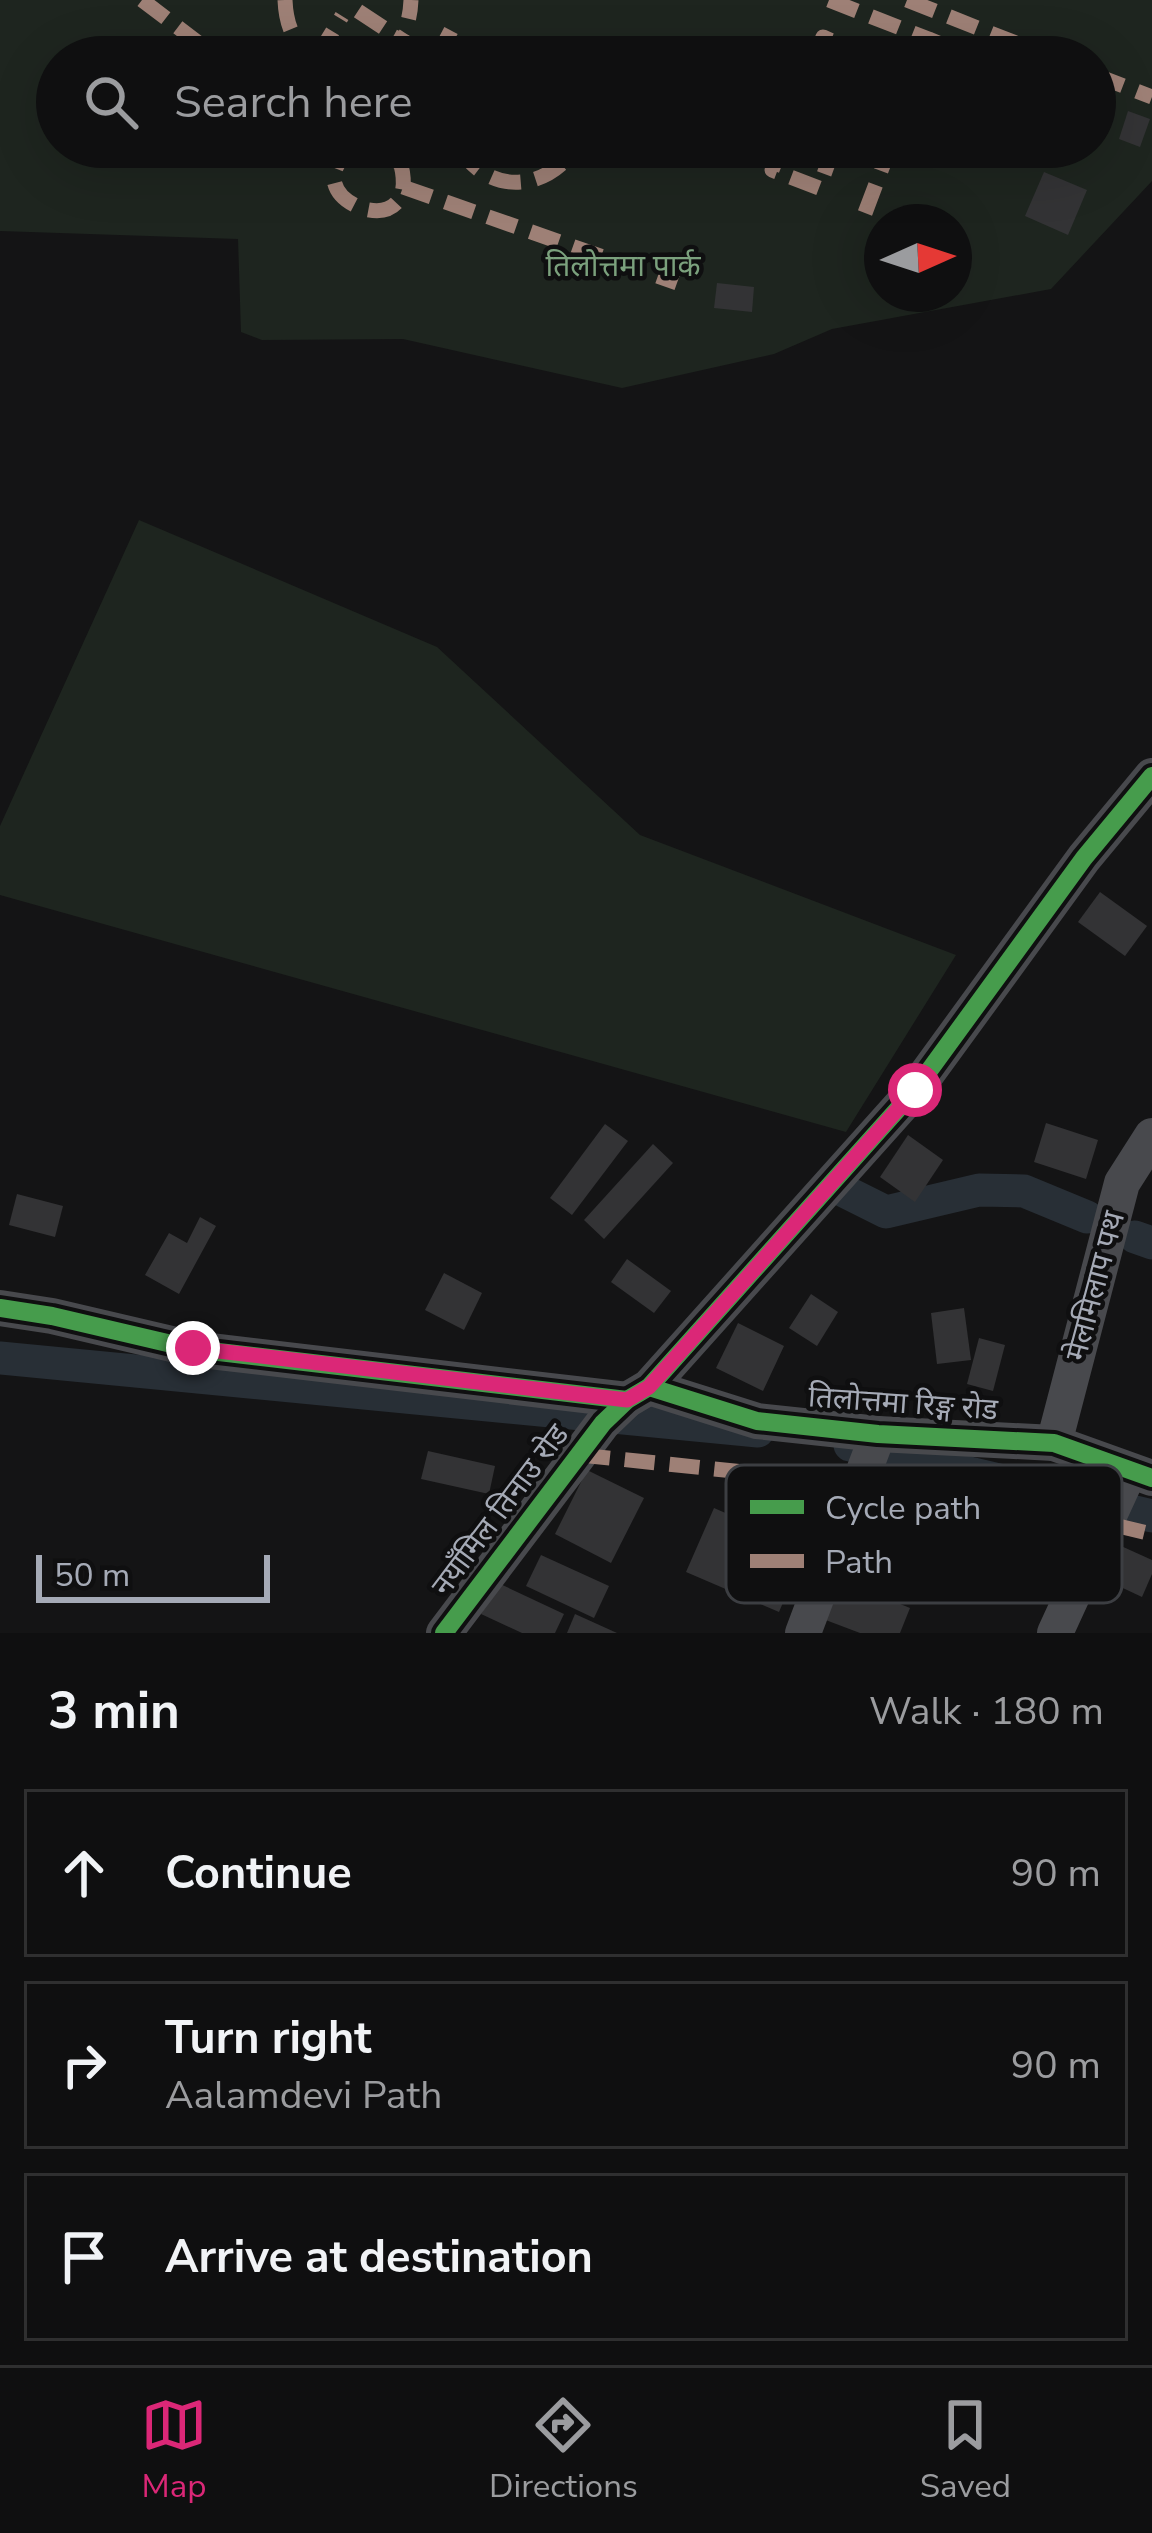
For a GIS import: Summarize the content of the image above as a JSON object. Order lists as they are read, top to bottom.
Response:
{
  "streets": {
    "street": ["मेलमिलाप पथ", "तिलोत्तमा रिङ्ग रोड", "नयाँमिल तिनाउ रोड"]
  },
  "crossings": [
    ["मेलमिलाप पथ", "तिलोत्तमा रिङ्ग रोड"],
    ["तिलोत्तमा रिङ्ग रोड", "नयाँमिल तिनाउ रोड"]
  ],
  "parks": ["तिलोत्तमा पार्क"],
  "legend": ["Cycle path", "Path"],
  "scale_bar": "50 m",
  "north": "right",
  "page": {
    "search": "Search here",
    "scale": "50 m",
    "heading": ["3 min", "Walk · 180 m"],
    "list": [
      ["Continue", "90 m"],
      ["Turn right", "Aalamdevi Path", "90 m"],
      "Arrive at destination"
    ],
    "nav": ["Map", "Directions", "Saved"]
  }
}
